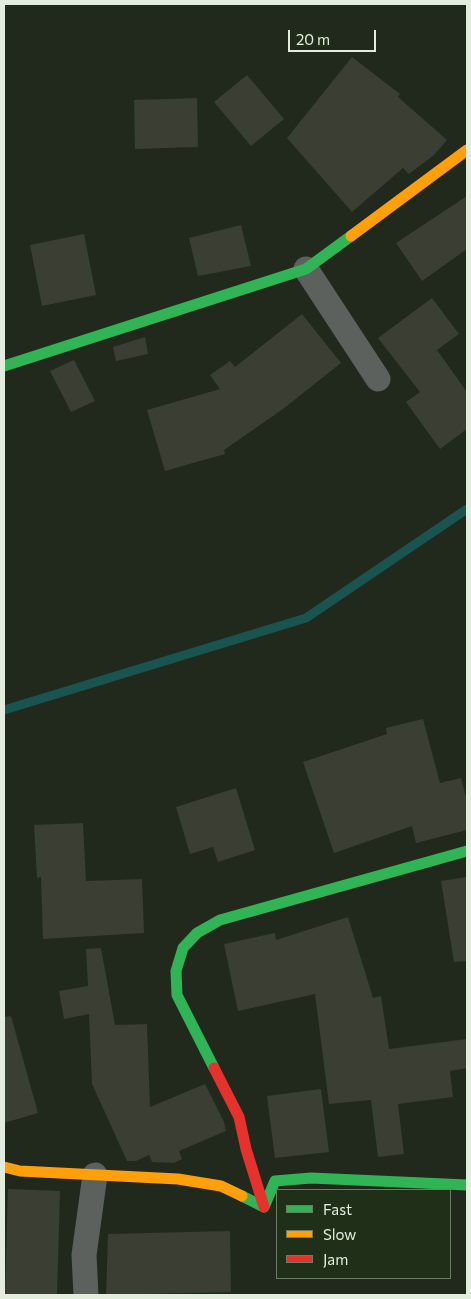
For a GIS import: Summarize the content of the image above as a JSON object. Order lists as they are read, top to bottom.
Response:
{
  "legend": ["Fast", "Slow", "Jam"],
  "scale_bar": "20 m"
}
